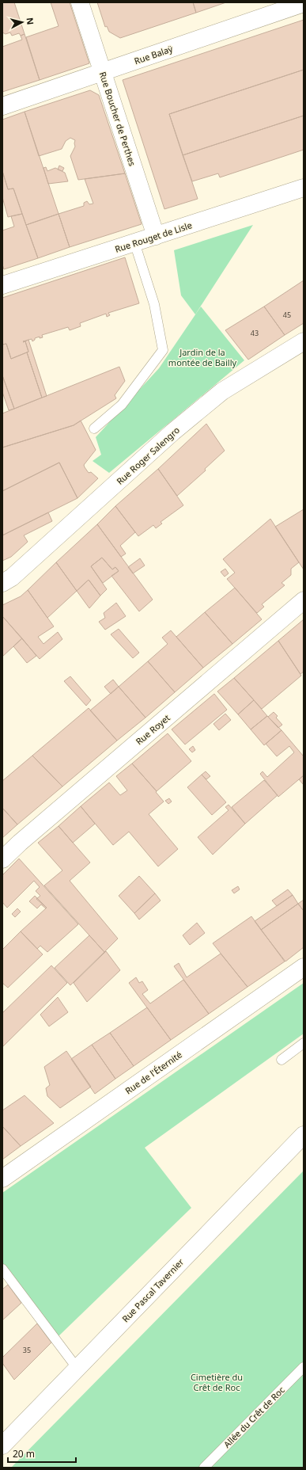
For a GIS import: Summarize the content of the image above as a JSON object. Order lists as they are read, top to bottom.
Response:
{
  "streets": {
    "street": [
      "Rue Balaÿ",
      "Rue Boucher de Perthes",
      "Rue Rouget de Lisle",
      "Rue Roger Salengro",
      "Rue Royet",
      "Rue de l'Éternité",
      "Rue Pascal Tavernier"
    ],
    "lane": ["Allée du Crêt de Roc"]
  },
  "crossings": [
    ["Rue Balaÿ", "Rue Boucher de Perthes"],
    ["Rue Boucher de Perthes", "Rue Rouget de Lisle"]
  ],
  "parks": ["Jardin de la montée de Bailly", "Cimetière du Crêt de Roc"],
  "house_numbers": ["45", "43", "35"],
  "scale_bar": "20 m",
  "north": "right"
}
